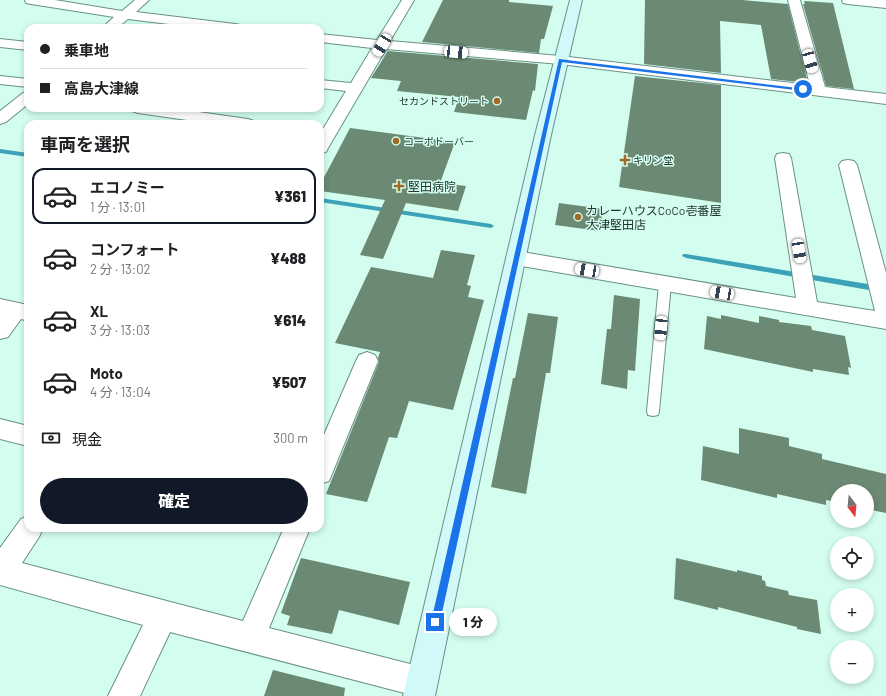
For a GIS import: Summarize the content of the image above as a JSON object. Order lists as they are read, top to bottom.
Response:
{
  "places": {
    "other": ["セカンドストリート", "コーポドーバー", "カレーハウスCoCo壱番屋 大津堅田店"],
    "health": ["キリン堂", "堅田病院"]
  },
  "north": "bottom",
  "page": {
    "banner": ["乗車地", "高島大津線"],
    "heading": "車両を選択",
    "list": [
      {
        "name": "エコノミー",
        "note": "1 分 · 13:01",
        "value": "¥361"
      },
      {
        "name": "コンフォート",
        "note": "2 分 · 13:02",
        "value": "¥488"
      },
      {
        "name": "XL",
        "note": "3 分 · 13:03",
        "value": "¥614"
      },
      {
        "name": "Moto",
        "note": "4 分 · 13:04",
        "value": "¥507"
      }
    ],
    "pay": ["現金", "300 m"],
    "buttons": "確定",
    "map_buttons": ["+", "−"],
    "bubble": "1 分"
  }
}
